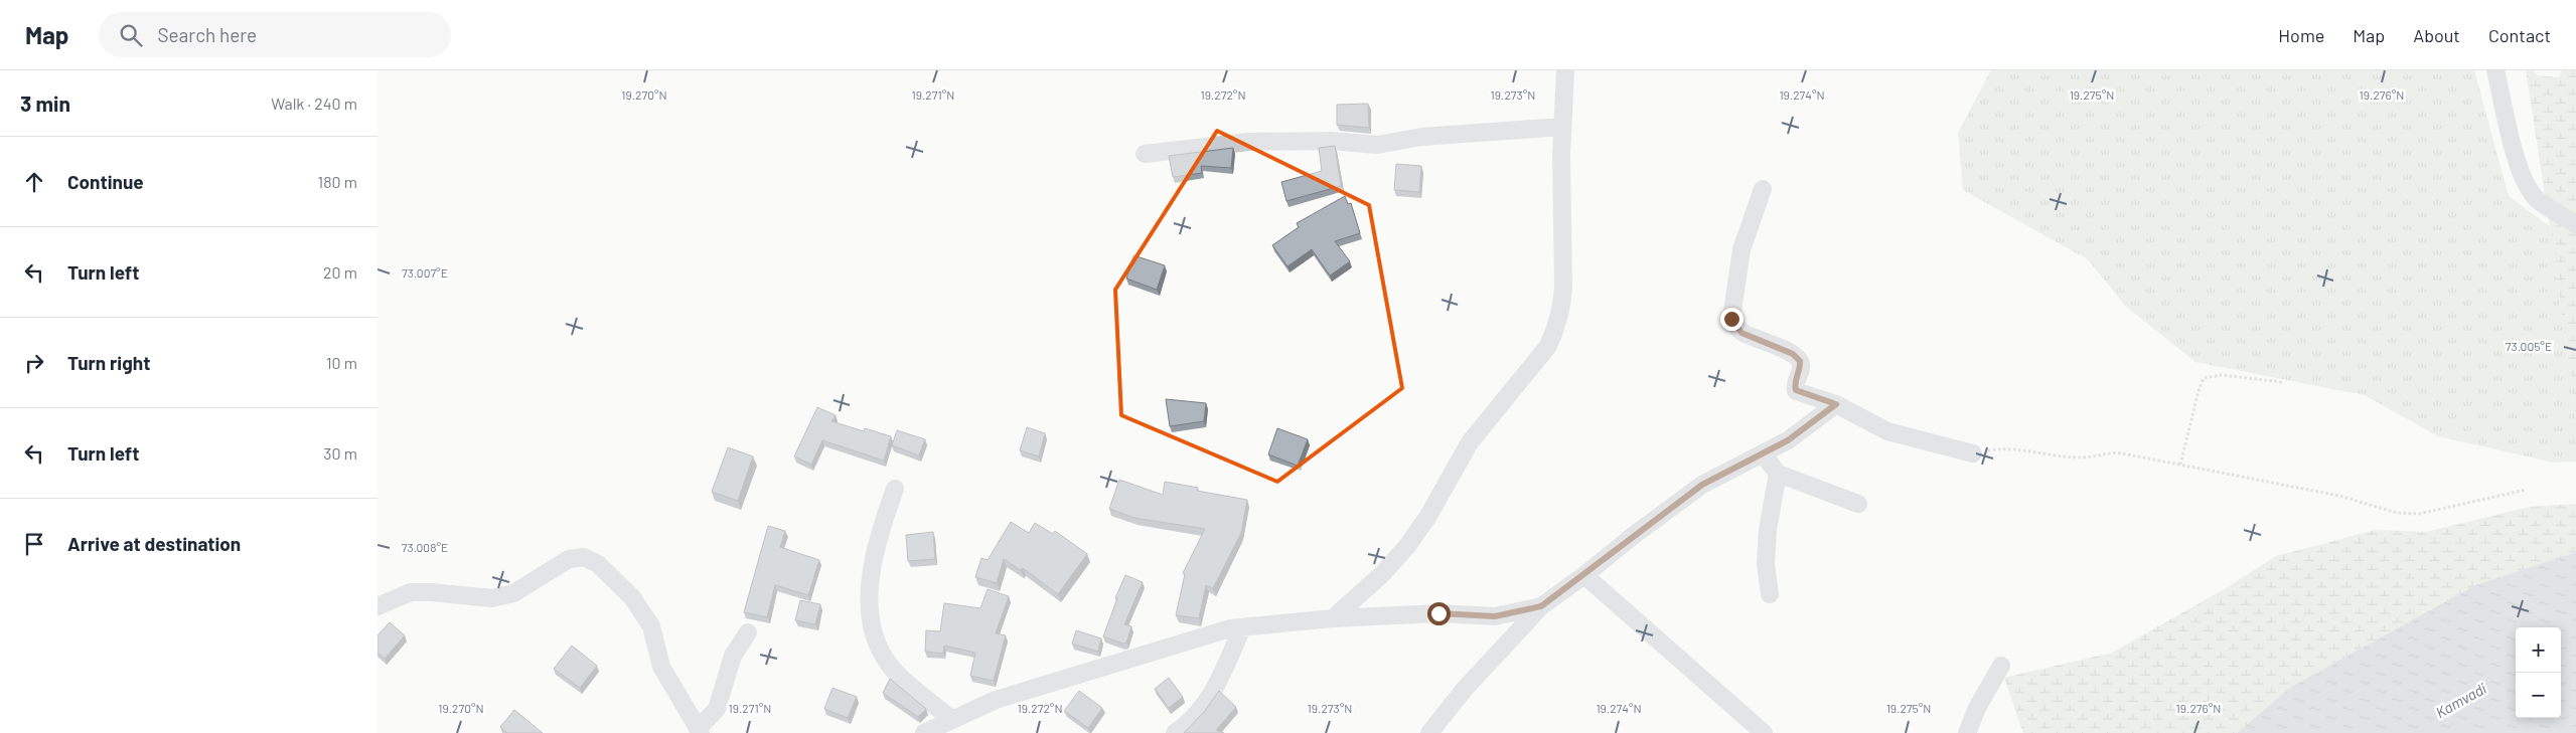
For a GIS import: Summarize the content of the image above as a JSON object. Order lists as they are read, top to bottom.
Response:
{
  "water": ["Kamvadi"],
  "page": {
    "header": "Map",
    "search": "Search here",
    "nav": [
      "Home",
      "Map",
      "About",
      "Contact"
    ],
    "heading": ["3 min", "Walk · 240 m"],
    "list": [
      ["Continue", "180 m"],
      ["Turn left", "20 m"],
      ["Turn right", "10 m"],
      ["Turn left", "30 m"],
      "Arrive at destination"
    ],
    "map_buttons": ["+", "−"]
  },
  "coordinates": [
    "19.270°N",
    "19.271°N",
    "19.272°N",
    "19.273°N",
    "19.274°N",
    "19.275°N",
    "19.276°N",
    "73.007°E",
    "73.005°E",
    "73.008°E"
  ]
}
